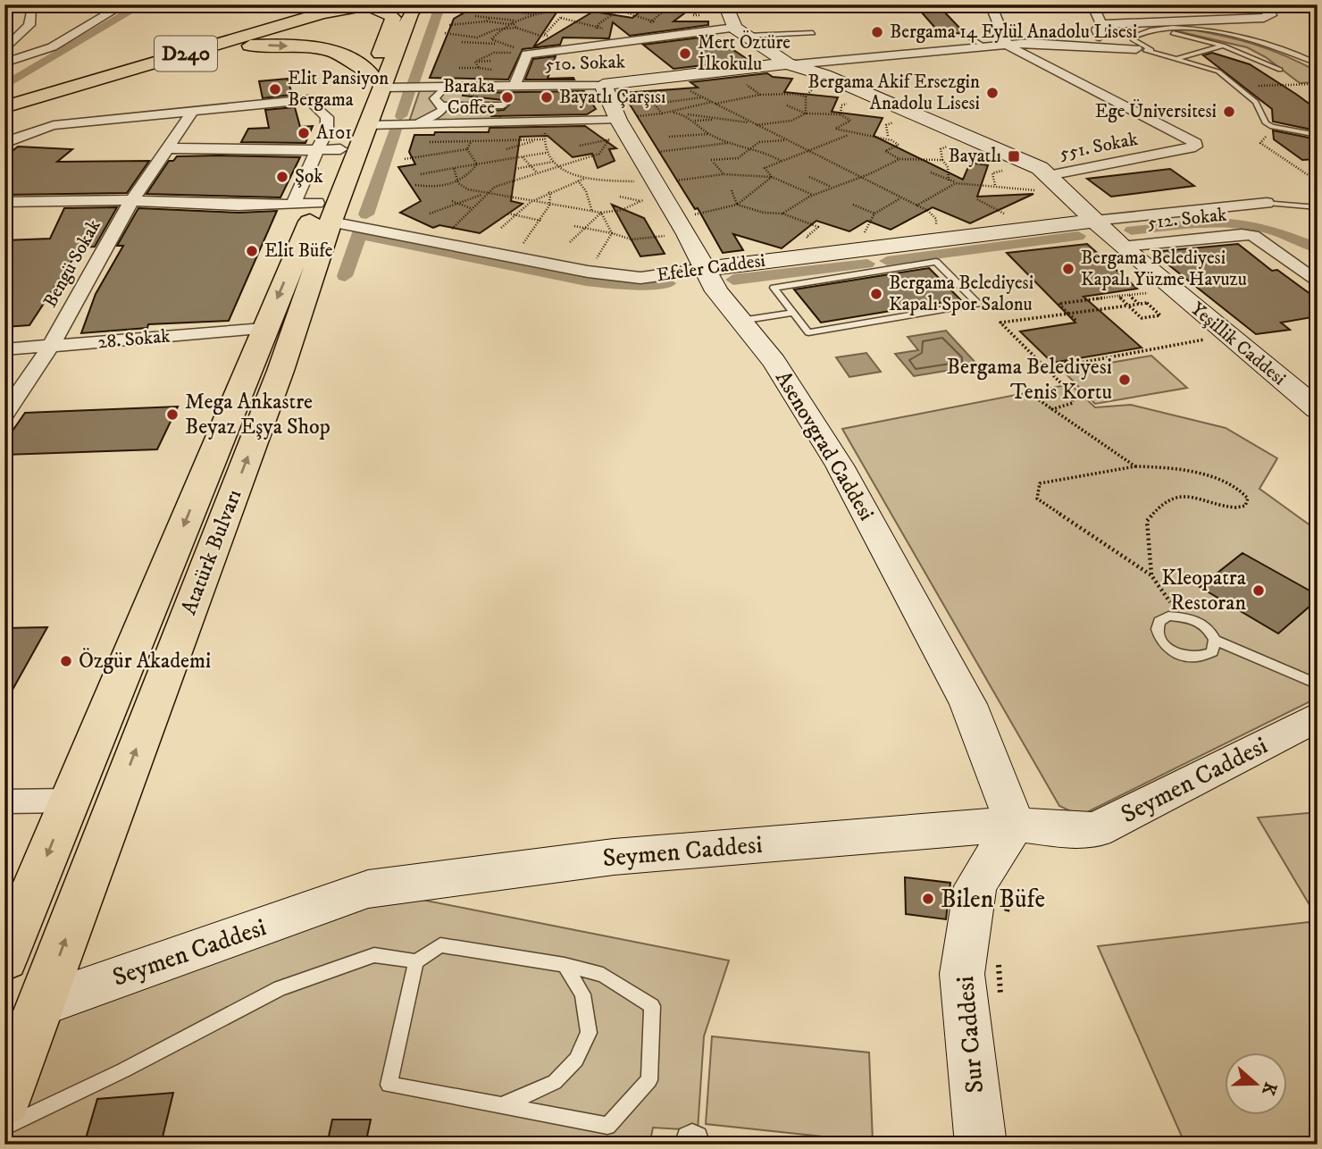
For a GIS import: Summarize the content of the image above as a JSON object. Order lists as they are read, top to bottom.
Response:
{
  "streets": {
    "main road": [
      "D240",
      "510. Sokak",
      "Efeler Caddesi",
      "Yeşillik Caddesi",
      "Asenovgrad Caddesi",
      "Atatürk Bulvarı",
      "Seymen Caddesi",
      "Sur Caddesi"
    ],
    "street": [
      "551. Sokak",
      "512. Sokak",
      "Bengü Sokak",
      "28. Sokak"
    ]
  },
  "crossings": [
    ["D240", "Atatürk Bulvarı"],
    ["510. Sokak", "551. Sokak"],
    ["510. Sokak", "Yeşillik Caddesi"],
    ["510. Sokak", "Asenovgrad Caddesi"],
    ["510. Sokak", "Atatürk Bulvarı"],
    ["551. Sokak", "Yeşillik Caddesi"],
    ["512. Sokak", "Yeşillik Caddesi"],
    ["Bengü Sokak", "Efeler Caddesi"],
    ["Bengü Sokak", "28. Sokak"],
    ["Efeler Caddesi", "Yeşillik Caddesi"],
    ["Efeler Caddesi", "Asenovgrad Caddesi"],
    ["Efeler Caddesi", "Atatürk Bulvarı"],
    ["28. Sokak", "Atatürk Bulvarı"],
    ["Asenovgrad Caddesi", "Seymen Caddesi"],
    ["Asenovgrad Caddesi", "Sur Caddesi"],
    ["Atatürk Bulvarı", "Seymen Caddesi"],
    ["Seymen Caddesi", "Sur Caddesi"]
  ],
  "places": {
    "other": [
      "Bergama 14 Eylül Anadolu Lisesi",
      "Mert Öztüre İlkokulu",
      "Elit Pansiyon Bergama",
      "Bergama Akif Ersezgin Anadolu Lisesi",
      "Baraka Coffee",
      "Bayatlı Çarşısı",
      "Ege Üniversitesi",
      "A101",
      "Şok",
      "Elit Büfe",
      "Bergama Belediyesi Kapalı Yüzme Havuzu",
      "Bergama Belediyesi Kapalı Spor Salonu",
      "Bergama Belediyesi Tenis Kortu",
      "Mega Ankastre Beyaz Eşya Shop",
      "Kleopatra Restoran",
      "Özgür Akademi",
      "Bilen Büfe"
    ],
    "transit": ["Bayatlı"]
  },
  "north": "right"
}
